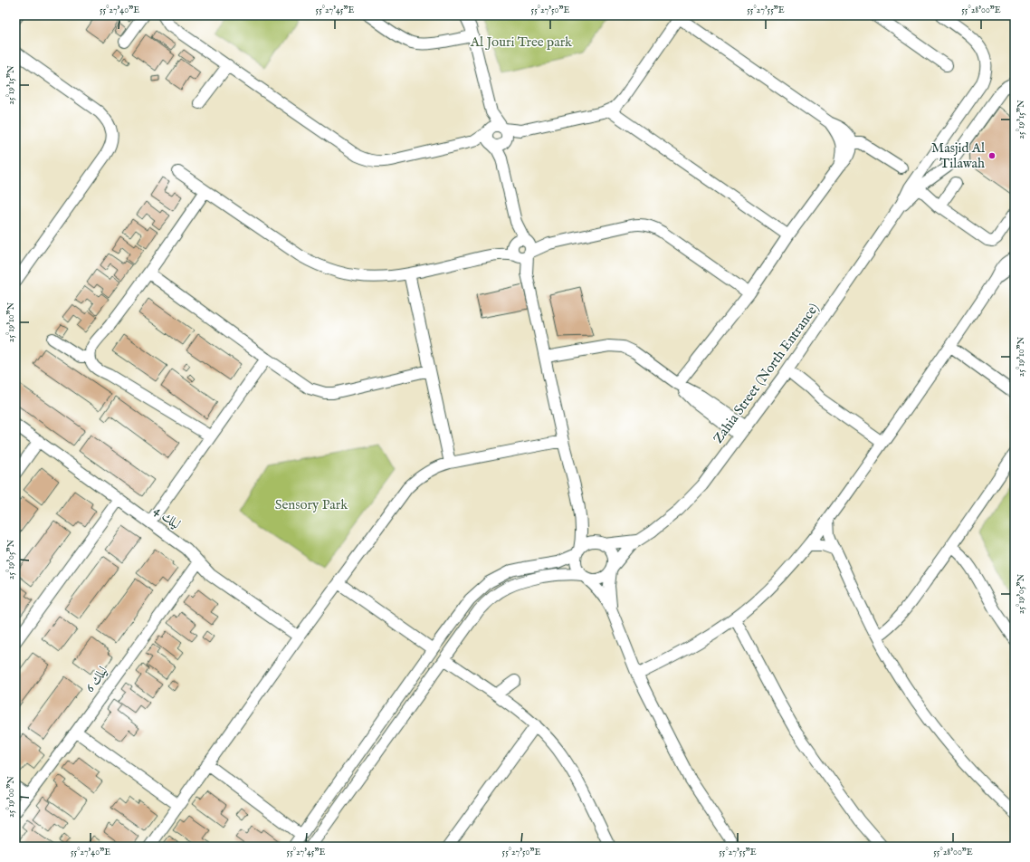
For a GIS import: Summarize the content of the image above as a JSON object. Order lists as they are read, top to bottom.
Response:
{
  "streets": {
    "street": ["Zahia Street (North Entrance)", "ليلك 4", "ليلك 6"]
  },
  "crossings": [
    ["ليلك 4", "ليلك 6"]
  ],
  "parks": ["Al Jouri Tree park", "Sensory Park"],
  "places": ["Masjid Al Tilawah"],
  "coordinates": [
    "55°27'40\"E",
    "55°27'45\"E",
    "55°27'50\"E",
    "55°27'55\"E",
    "55°28'00\"E",
    "25°19'15\"N",
    "25°19'10\"N",
    "25°19'05\"N",
    "25°19'00\"N"
  ]
}
